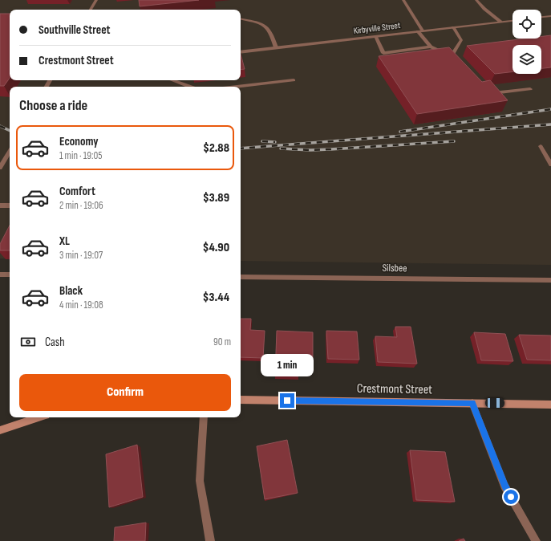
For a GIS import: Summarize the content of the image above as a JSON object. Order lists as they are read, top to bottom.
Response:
{
  "streets": {
    "street": ["Kirbyville Street", "Silsbee", "Crestmont Street"]
  },
  "page": {
    "banner": ["Southville Street", "Crestmont Street"],
    "heading": "Choose a ride",
    "list": [
      {
        "name": "Economy",
        "note": "1 min · 19:05",
        "value": "$2.88"
      },
      {
        "name": "Comfort",
        "note": "2 min · 19:06",
        "value": "$3.89"
      },
      {
        "name": "XL",
        "note": "3 min · 19:07",
        "value": "$4.90"
      },
      {
        "name": "Black",
        "note": "4 min · 19:08",
        "value": "$3.44"
      }
    ],
    "pay": ["Cash", "90 m"],
    "bubble": "1 min",
    "buttons": "Confirm"
  }
}
